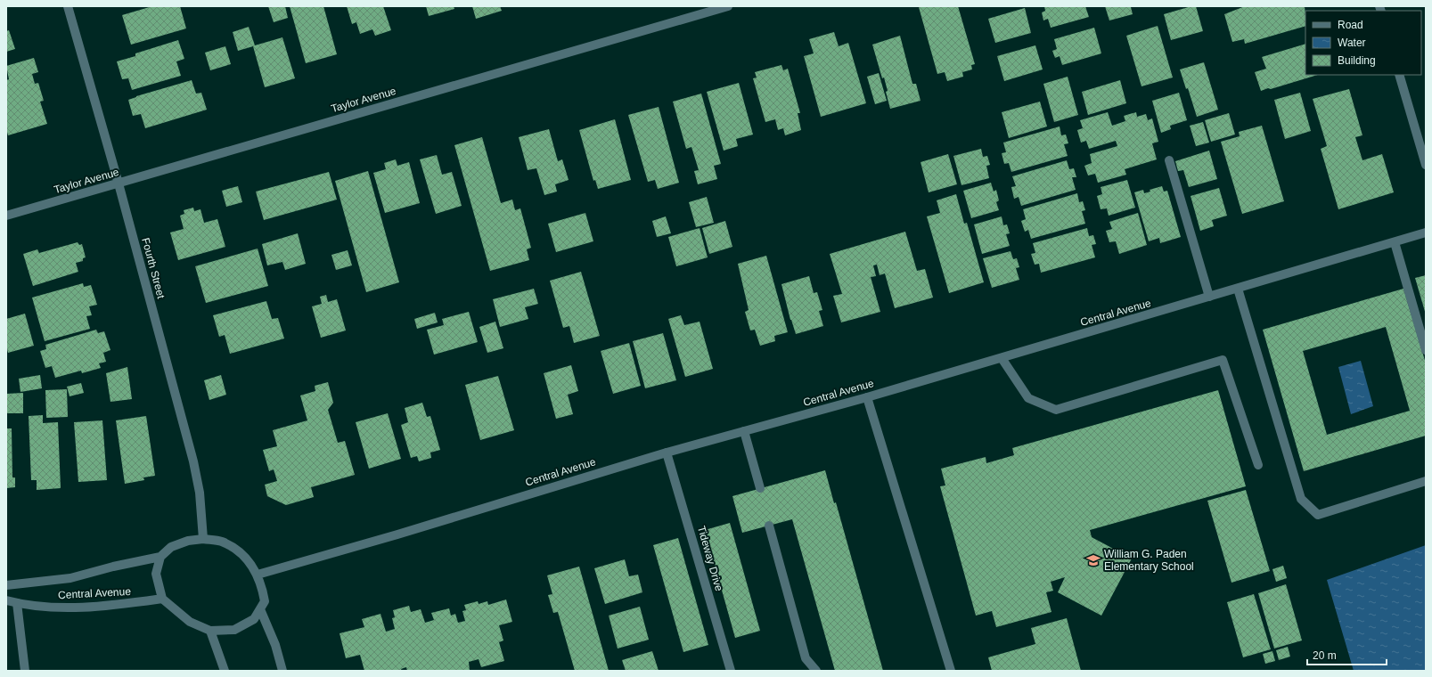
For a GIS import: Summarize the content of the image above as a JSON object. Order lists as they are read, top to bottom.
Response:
{
  "streets": {
    "street": [
      "Taylor Avenue",
      "Fourth Street",
      "Central Avenue",
      "Tideway Drive"
    ]
  },
  "crossings": [
    ["Taylor Avenue", "Fourth Street"],
    ["Fourth Street", "Central Avenue"],
    ["Central Avenue", "Tideway Drive"]
  ],
  "places": {
    "school or university": ["William G. Paden Elementary School"]
  },
  "legend": ["Road", "Water", "Building"],
  "scale_bar": "20 m"
}
